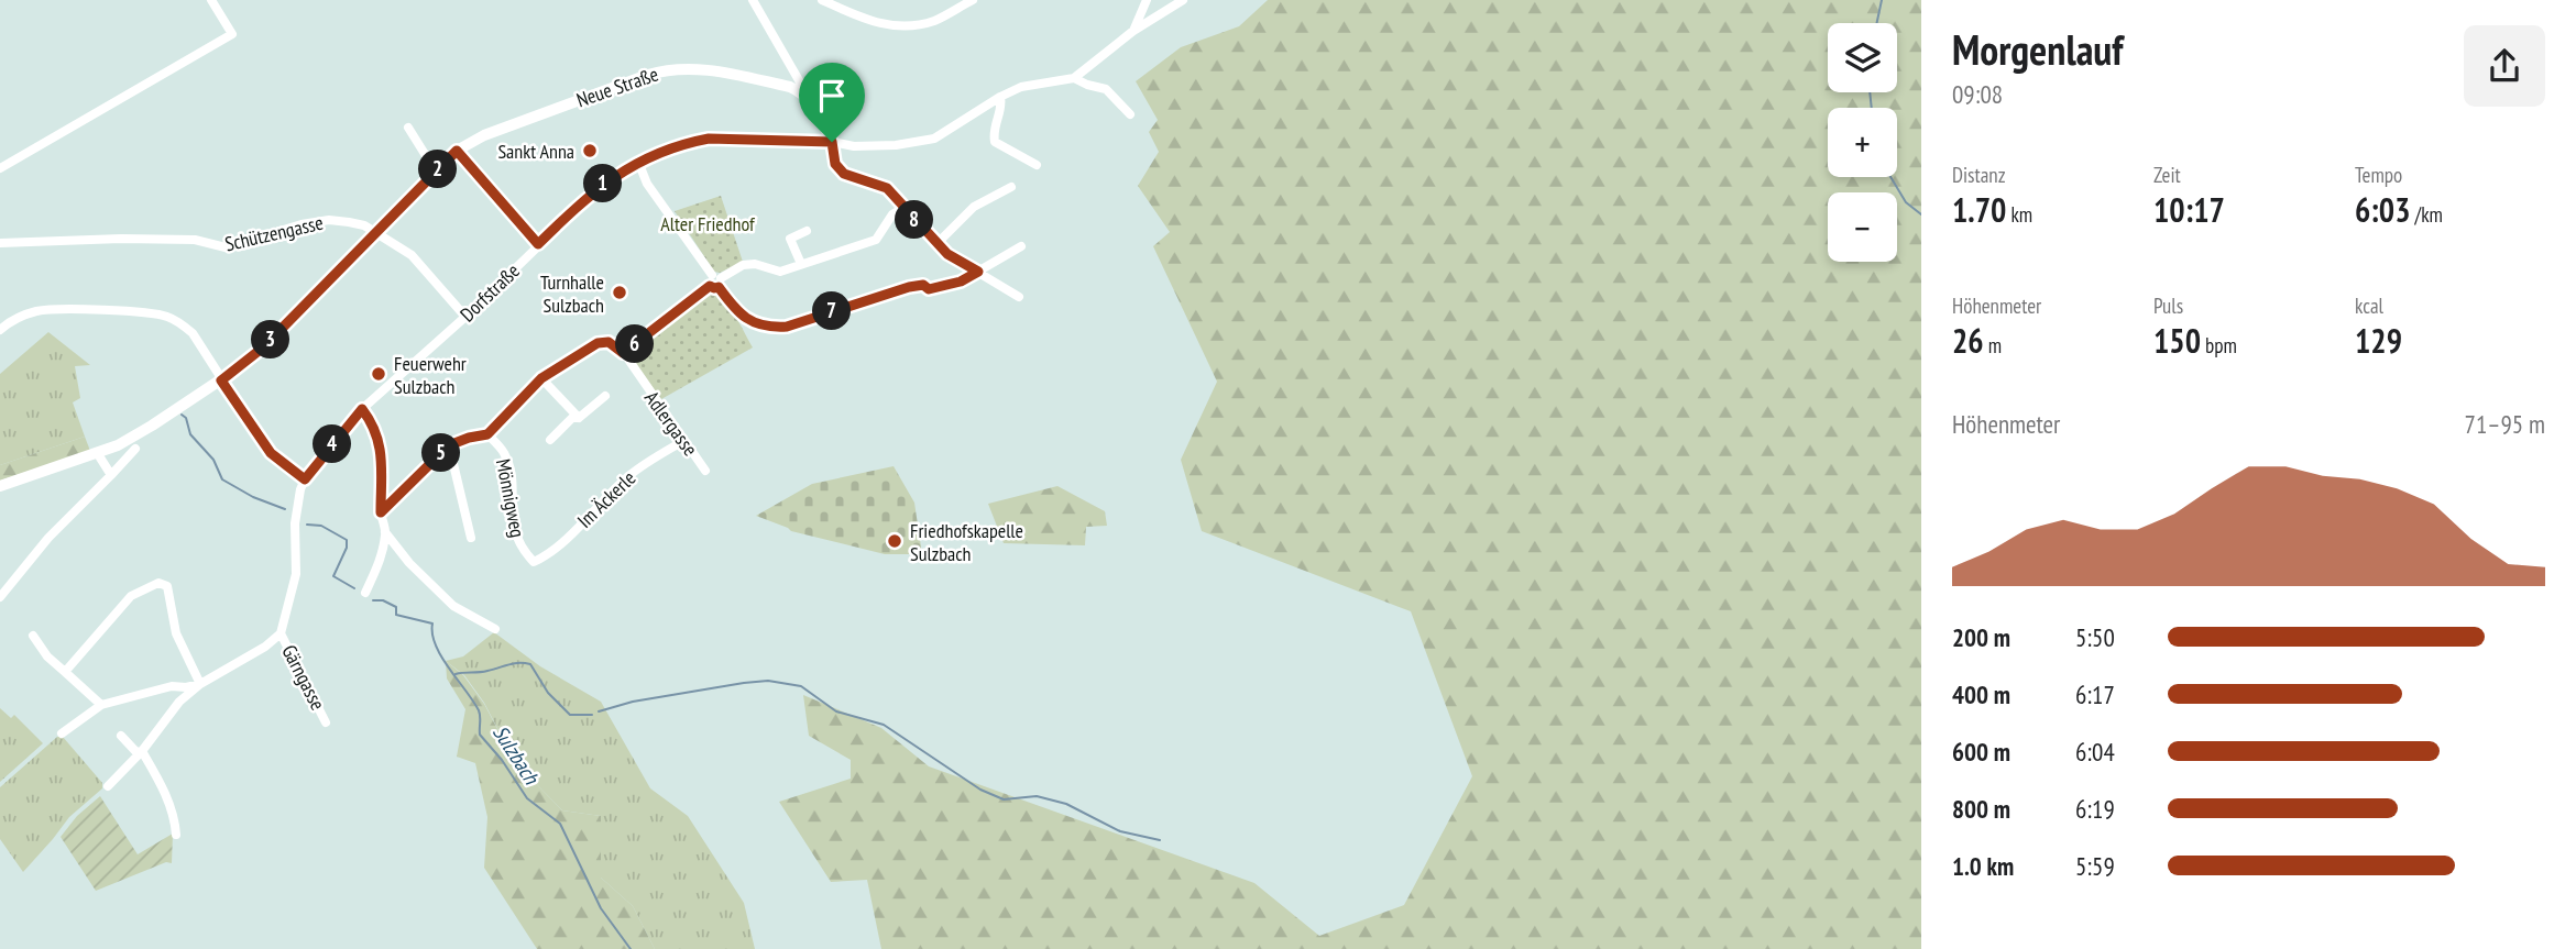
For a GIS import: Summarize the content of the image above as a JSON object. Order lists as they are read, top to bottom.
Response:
{
  "streets": {
    "street": [
      "Neue Straße",
      "Schützengasse",
      "Dorfstraße",
      "Adlergasse",
      "Mönnigweg",
      "Im Äckerle",
      "Gärngasse"
    ]
  },
  "crossings": [
    ["Neue Straße", "Schützengasse"],
    ["Schützengasse", "Dorfstraße"],
    ["Dorfstraße", "Gärngasse"],
    ["Adlergasse", "Im Äckerle"],
    ["Mönnigweg", "Im Äckerle"]
  ],
  "water": ["Sulzbach"],
  "parks": ["Alter Friedhof"],
  "places": [
    "Sankt Anna",
    "Turnhalle Sulzbach",
    "Feuerwehr Sulzbach",
    "Friedhofskapelle Sulzbach"
  ],
  "page": {
    "heading": ["Morgenlauf", "09:08"],
    "map_buttons": ["+", "−"],
    "stats": [
      ["Distanz", "1.70 km"],
      ["Zeit", "10:17"],
      ["Tempo", "6:03 /km"],
      ["Höhenmeter", "26 m"],
      ["Puls", "150 bpm"],
      ["kcal", "129"]
    ],
    "pins": [
      "2",
      "1",
      "8",
      "7",
      "3",
      "6",
      "4",
      "5"
    ],
    "chart": ["Höhenmeter", "71–95 m"],
    "list": [
      {
        "name": "200 m",
        "note": "5:50"
      },
      {
        "name": "400 m",
        "note": "6:17"
      },
      {
        "name": "600 m",
        "note": "6:04"
      },
      {
        "name": "800 m",
        "note": "6:19"
      },
      {
        "name": "1.0 km",
        "note": "5:59"
      }
    ]
  }
}
